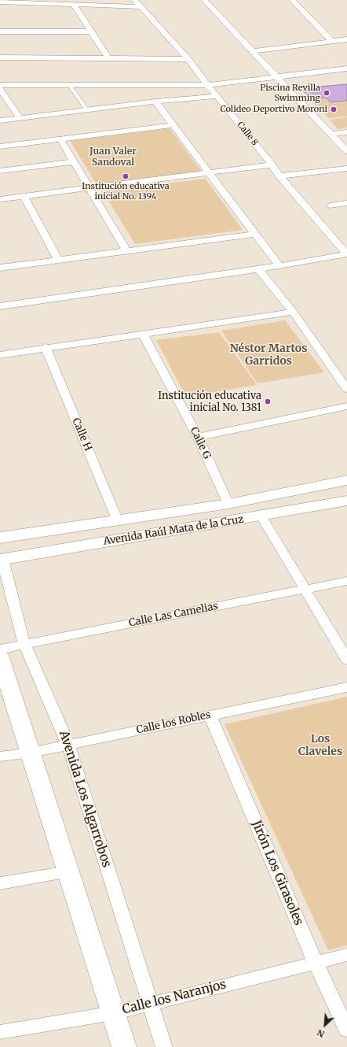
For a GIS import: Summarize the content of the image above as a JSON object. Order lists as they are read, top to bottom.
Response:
{
  "streets": {
    "main road": ["Avenida Raúl Mata de la Cruz"],
    "street": [
      "Calle 8",
      "Calle H",
      "Calle G",
      "Calle Las Camelias",
      "Calle los Robles",
      "Avenida Los Algarrobos",
      "Jirón Los Girasoles",
      "Calle los Naranjos"
    ]
  },
  "crossings": [
    ["Calle H", "Avenida Raúl Mata de la Cruz"],
    ["Calle G", "Avenida Raúl Mata de la Cruz"],
    ["Avenida Raúl Mata de la Cruz", "Avenida Los Algarrobos"],
    ["Calle Las Camelias", "Avenida Los Algarrobos"],
    ["Calle los Robles", "Avenida Los Algarrobos"],
    ["Calle los Robles", "Jirón Los Girasoles"],
    ["Avenida Los Algarrobos", "Calle los Naranjos"],
    ["Jirón Los Girasoles", "Calle los Naranjos"]
  ],
  "districts": ["Juan Valer Sandoval", "Néstor Martos Garridos", "Los Claveles"],
  "places": [
    "Piscina Revilla Swimming",
    "Colideo Deportivo Moroni",
    "Institución educativa inicial No. 1394",
    "Institución educativa inicial No. 1381"
  ],
  "north": "bottom left"
}
